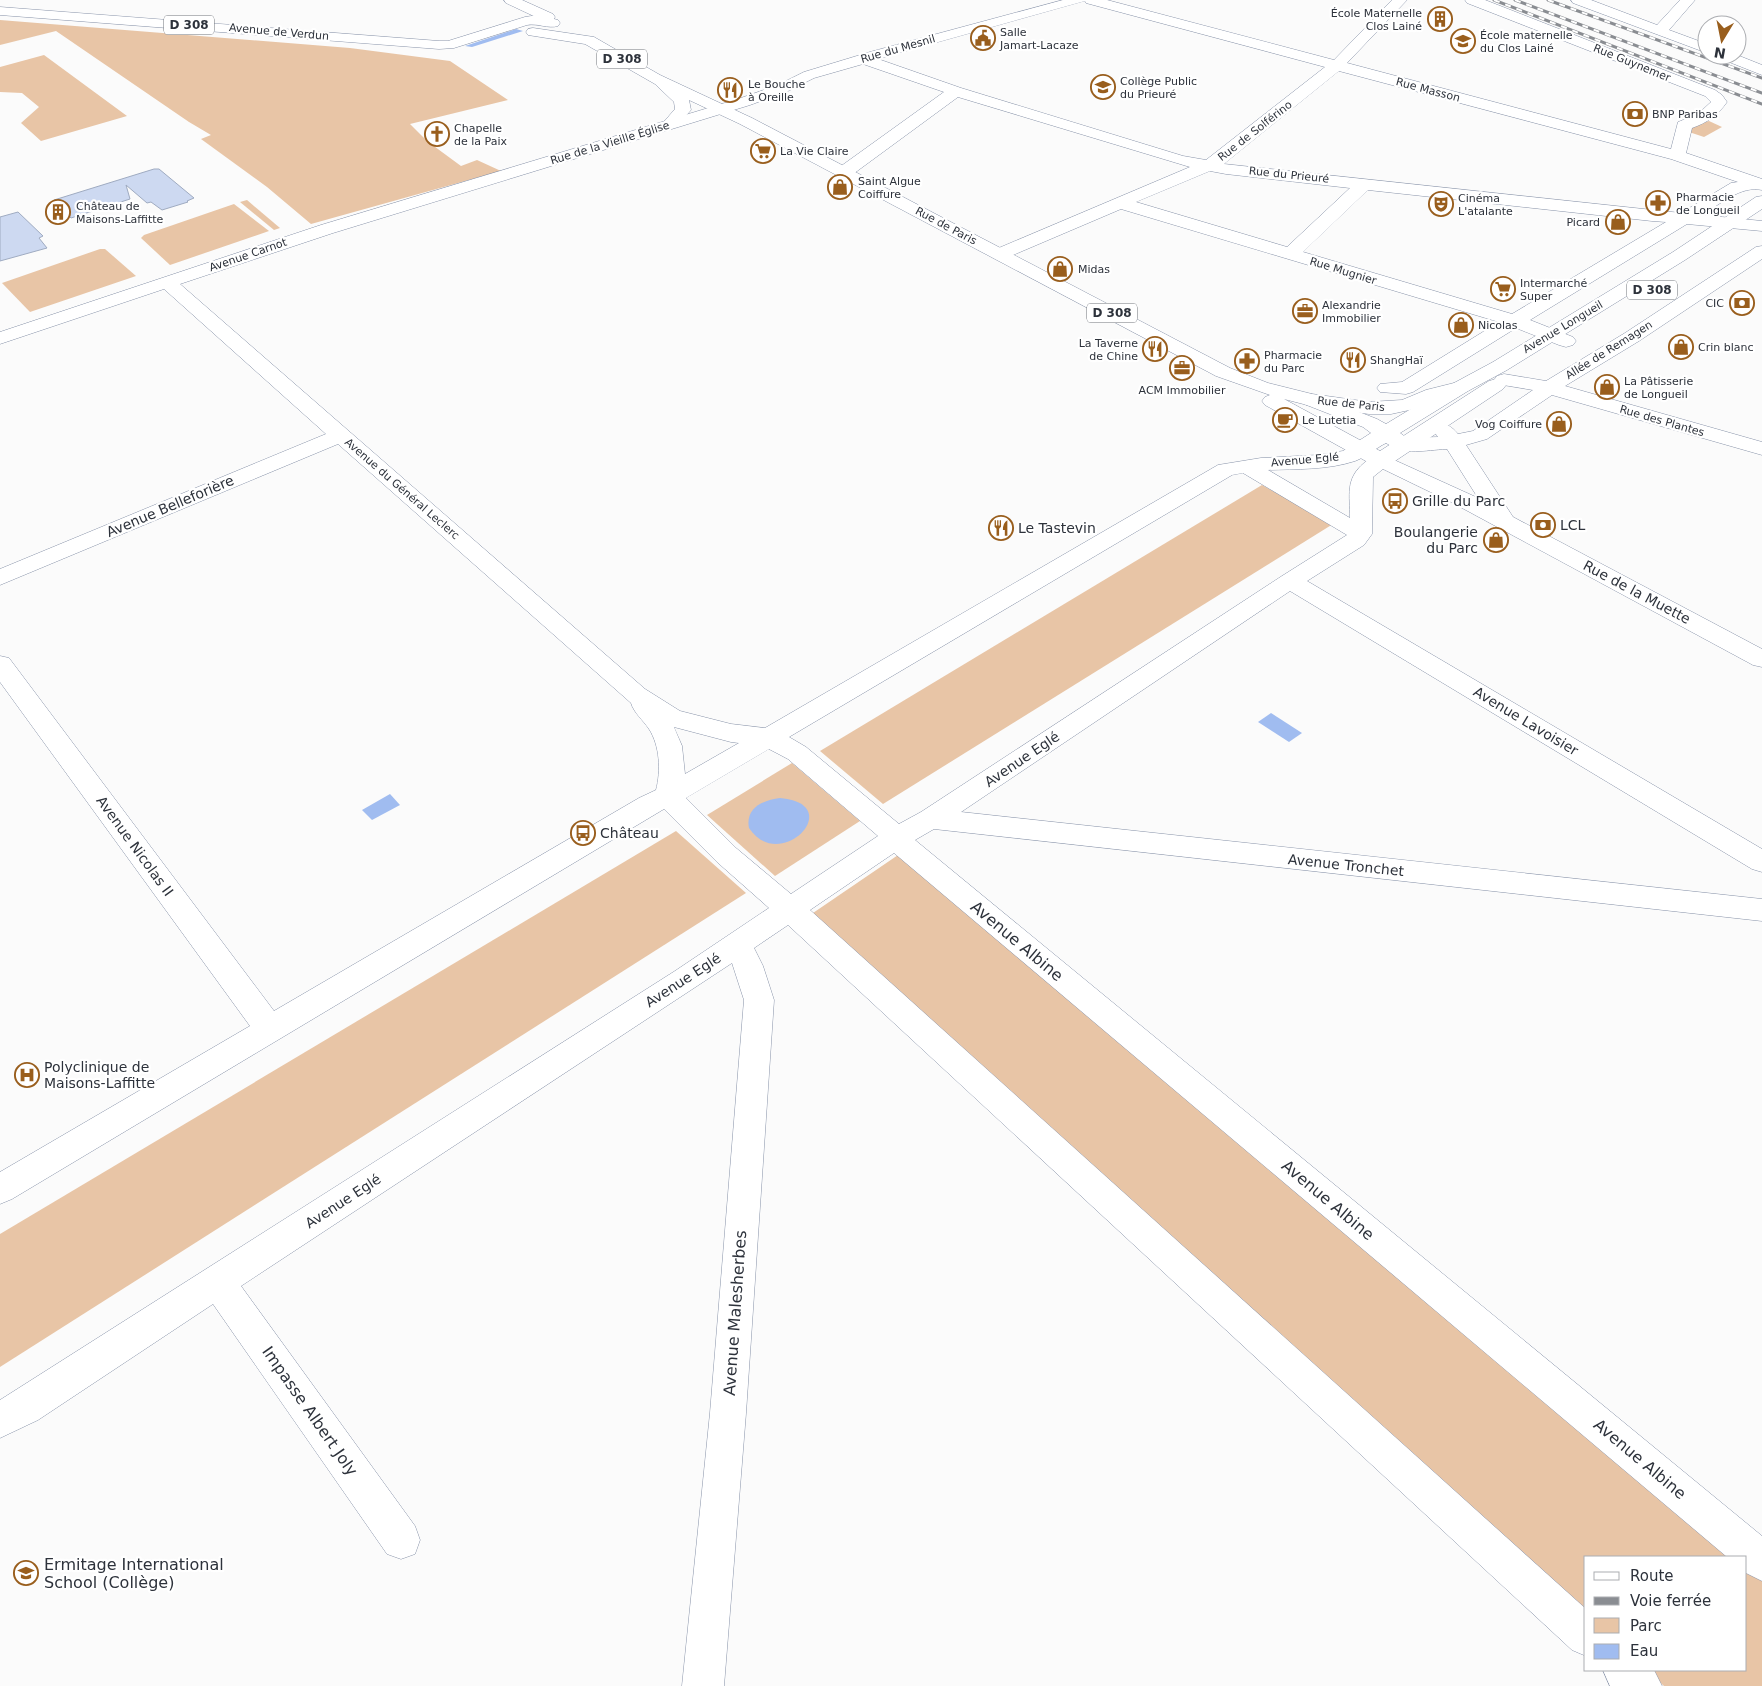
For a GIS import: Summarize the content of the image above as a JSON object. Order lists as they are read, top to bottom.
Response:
{
  "streets": {
    "street": [
      "D 308",
      "Avenue de Verdun",
      "Rue du Mesnil",
      "Rue Guynemer",
      "Rue Masson",
      "Rue de Solférino",
      "Rue de la Vieille Église",
      "Rue du Prieuré",
      "Rue de Paris",
      "Avenue Carnot",
      "Rue Mugnier",
      "Avenue Longueil",
      "Allée de Remagen",
      "Rue des Plantes",
      "Avenue Eglé",
      "Avenue du Général Leclerc",
      "Avenue Belleforière",
      "Rue de la Muette",
      "Avenue Lavoisier",
      "Avenue Nicolas II",
      "Avenue Tronchet",
      "Avenue Albine",
      "Avenue Malesherbes",
      "Impasse Albert Joly"
    ]
  },
  "crossings": [
    ["Avenue de Verdun", "Rue de Paris"],
    ["Rue du Mesnil", "Rue de la Vieille Église"],
    ["Rue du Mesnil", "Rue du Prieuré"],
    ["Rue du Mesnil", "Rue de Paris"],
    ["Rue Guynemer", "Rue Masson"],
    ["Rue Masson", "Rue de Solférino"],
    ["Rue Masson", "Rue du Prieuré"],
    ["Rue Masson", "Avenue Longueil"],
    ["Rue de Solférino", "Rue du Prieuré"],
    ["Rue de Solférino", "Rue de Paris"],
    ["Rue de Solférino", "Rue Mugnier"],
    ["Rue de la Vieille Église", "Rue de Paris"],
    ["Rue de la Vieille Église", "Avenue Carnot"],
    ["Rue du Prieuré", "Avenue Longueil"],
    ["Rue de Paris", "Avenue Longueil"],
    ["Rue de Paris", "Allée de Remagen"],
    ["Rue de Paris", "Avenue Eglé"],
    ["Rue de Paris", "Rue de la Muette"],
    ["Avenue Carnot", "Avenue du Général Leclerc"],
    ["Rue Mugnier", "Avenue Longueil"],
    ["Avenue Longueil", "Allée de Remagen"],
    ["Avenue Longueil", "Rue des Plantes"],
    ["Avenue Longueil", "Avenue Eglé"],
    ["Avenue Longueil", "Rue de la Muette"],
    ["Allée de Remagen", "Rue des Plantes"],
    ["Allée de Remagen", "Rue de la Muette"],
    ["Avenue Eglé", "Avenue du Général Leclerc"],
    ["Avenue Eglé", "Avenue Lavoisier"],
    ["Avenue Eglé", "Avenue Nicolas II"],
    ["Avenue Eglé", "Avenue Tronchet"],
    ["Avenue Eglé", "Avenue Albine"],
    ["Avenue Eglé", "Avenue Malesherbes"],
    ["Avenue Eglé", "Impasse Albert Joly"],
    ["Avenue du Général Leclerc", "Avenue Belleforière"],
    ["Avenue du Général Leclerc", "Avenue Albine"]
  ],
  "places": {
    "building": ["École Maternelle Clos Lainé", "Château de Maisons-Laffitte"],
    "public building": ["Salle Jamart-Lacaze"],
    "school or university": ["École maternelle du Clos Lainé", "Collège Public du Prieuré", "Ermitage International School (Collège)"],
    "restaurant": [
      "Le Bouche à Oreille",
      "La Taverne de Chine",
      "ShangHaï",
      "Le Tastevin"
    ],
    "bank": ["BNP Paribas", "CIC", "LCL"],
    "church": ["Chapelle de la Paix"],
    "supermarket": ["La Vie Claire", "Intermarché Super"],
    "shop": [
      "Saint Algue Coiffure",
      "Picard",
      "Midas",
      "Nicolas",
      "Crin blanc",
      "La Pâtisserie de Longueil",
      "Vog Coiffure",
      "Boulangerie du Parc"
    ],
    "pharmacy": ["Pharmacie de Longueil", "Pharmacie du Parc"],
    "theatre": ["Cinéma L'atalante"],
    "office": ["Alexandrie Immobilier", "ACM Immobilier"],
    "cafe": ["Le Lutetia"],
    "bus stop": ["Grille du Parc", "Château"],
    "hospital": ["Polyclinique de Maisons-Laffitte"]
  },
  "legend": [
    "Route",
    "Voie ferrée",
    "Parc",
    "Eau"
  ],
  "north": "bottom"
}
